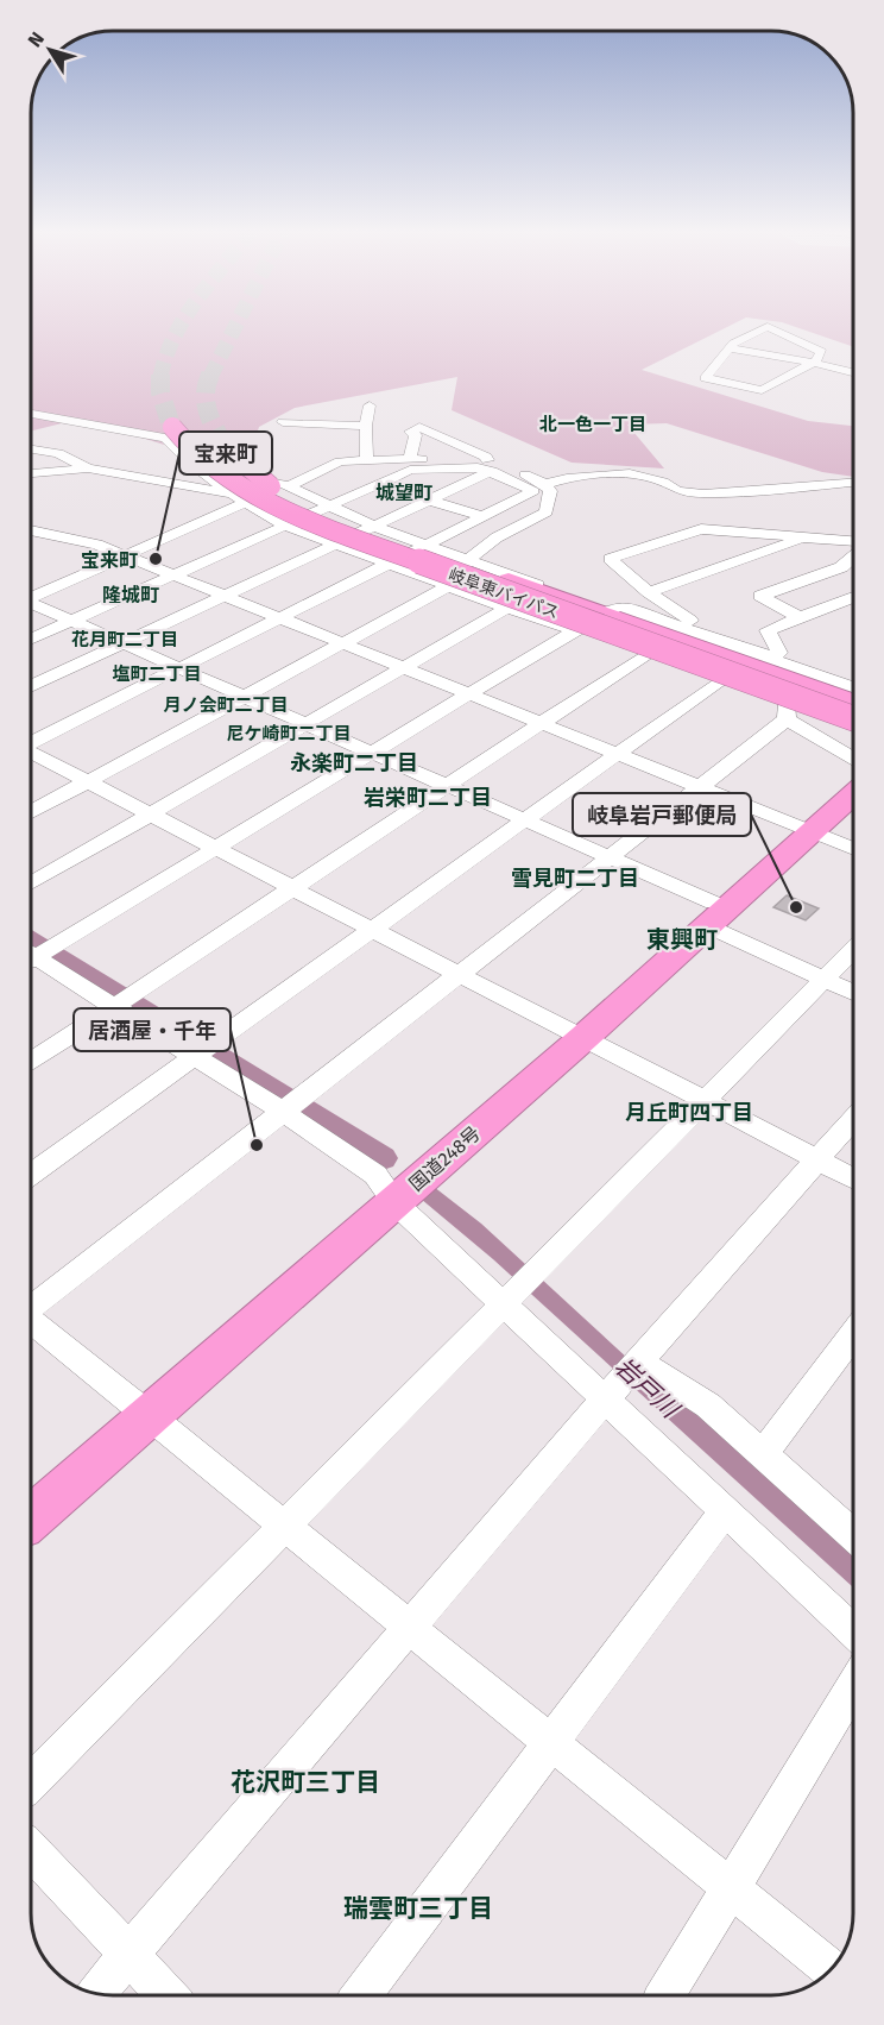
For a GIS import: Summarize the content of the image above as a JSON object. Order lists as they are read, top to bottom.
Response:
{
  "streets": {
    "highway": ["岐阜東バイパス", "国道248号"]
  },
  "districts": [
    "北一色一丁目",
    "城望町",
    "宝来町",
    "隆城町",
    "花月町二丁目",
    "塩町二丁目",
    "月ノ会町二丁目",
    "尼ケ崎町二丁目",
    "永楽町二丁目",
    "岩栄町二丁目",
    "雪見町二丁目",
    "東興町",
    "月丘町四丁目",
    "花沢町三丁目",
    "瑞雲町三丁目"
  ],
  "water": ["岩戸川"],
  "places": ["宝来町", "岐阜岩戸郵便局", "居酒屋・千年"],
  "north": "top left"
}
